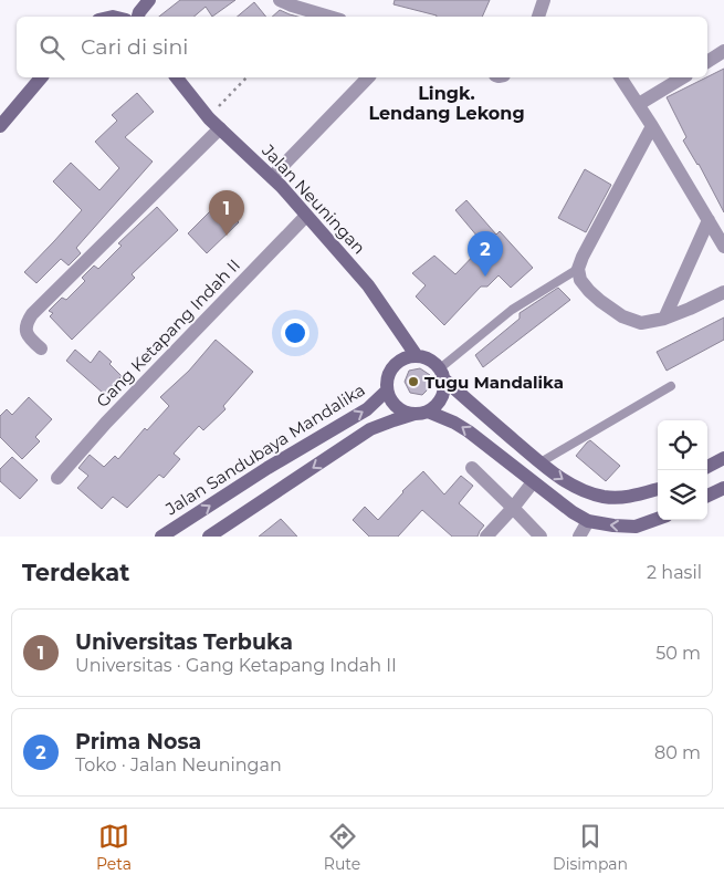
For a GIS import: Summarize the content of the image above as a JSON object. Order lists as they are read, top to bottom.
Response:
{
  "streets": {
    "main road": ["Jalan Neuningan", "Jalan Sandubaya Mandalika"],
    "street": ["Gang Ketapang Indah II"]
  },
  "crossings": [
    ["Jalan Neuningan", "Gang Ketapang Indah II"],
    ["Jalan Neuningan", "Jalan Sandubaya Mandalika"]
  ],
  "districts": ["Lingk. Lendang Lekong"],
  "places": ["Tugu Mandalika"],
  "page": {
    "search": "Cari di sini",
    "pins": ["1", "2"],
    "heading": ["Terdekat", "2 hasil"],
    "list": [
      {
        "mark": "1",
        "name": "Universitas Terbuka",
        "note": "Universitas · Gang Ketapang Indah II",
        "value": "50 m"
      },
      {
        "mark": "2",
        "name": "Prima Nosa",
        "note": "Toko · Jalan Neuningan",
        "value": "80 m"
      }
    ],
    "nav": ["Peta", "Rute", "Disimpan"]
  }
}
